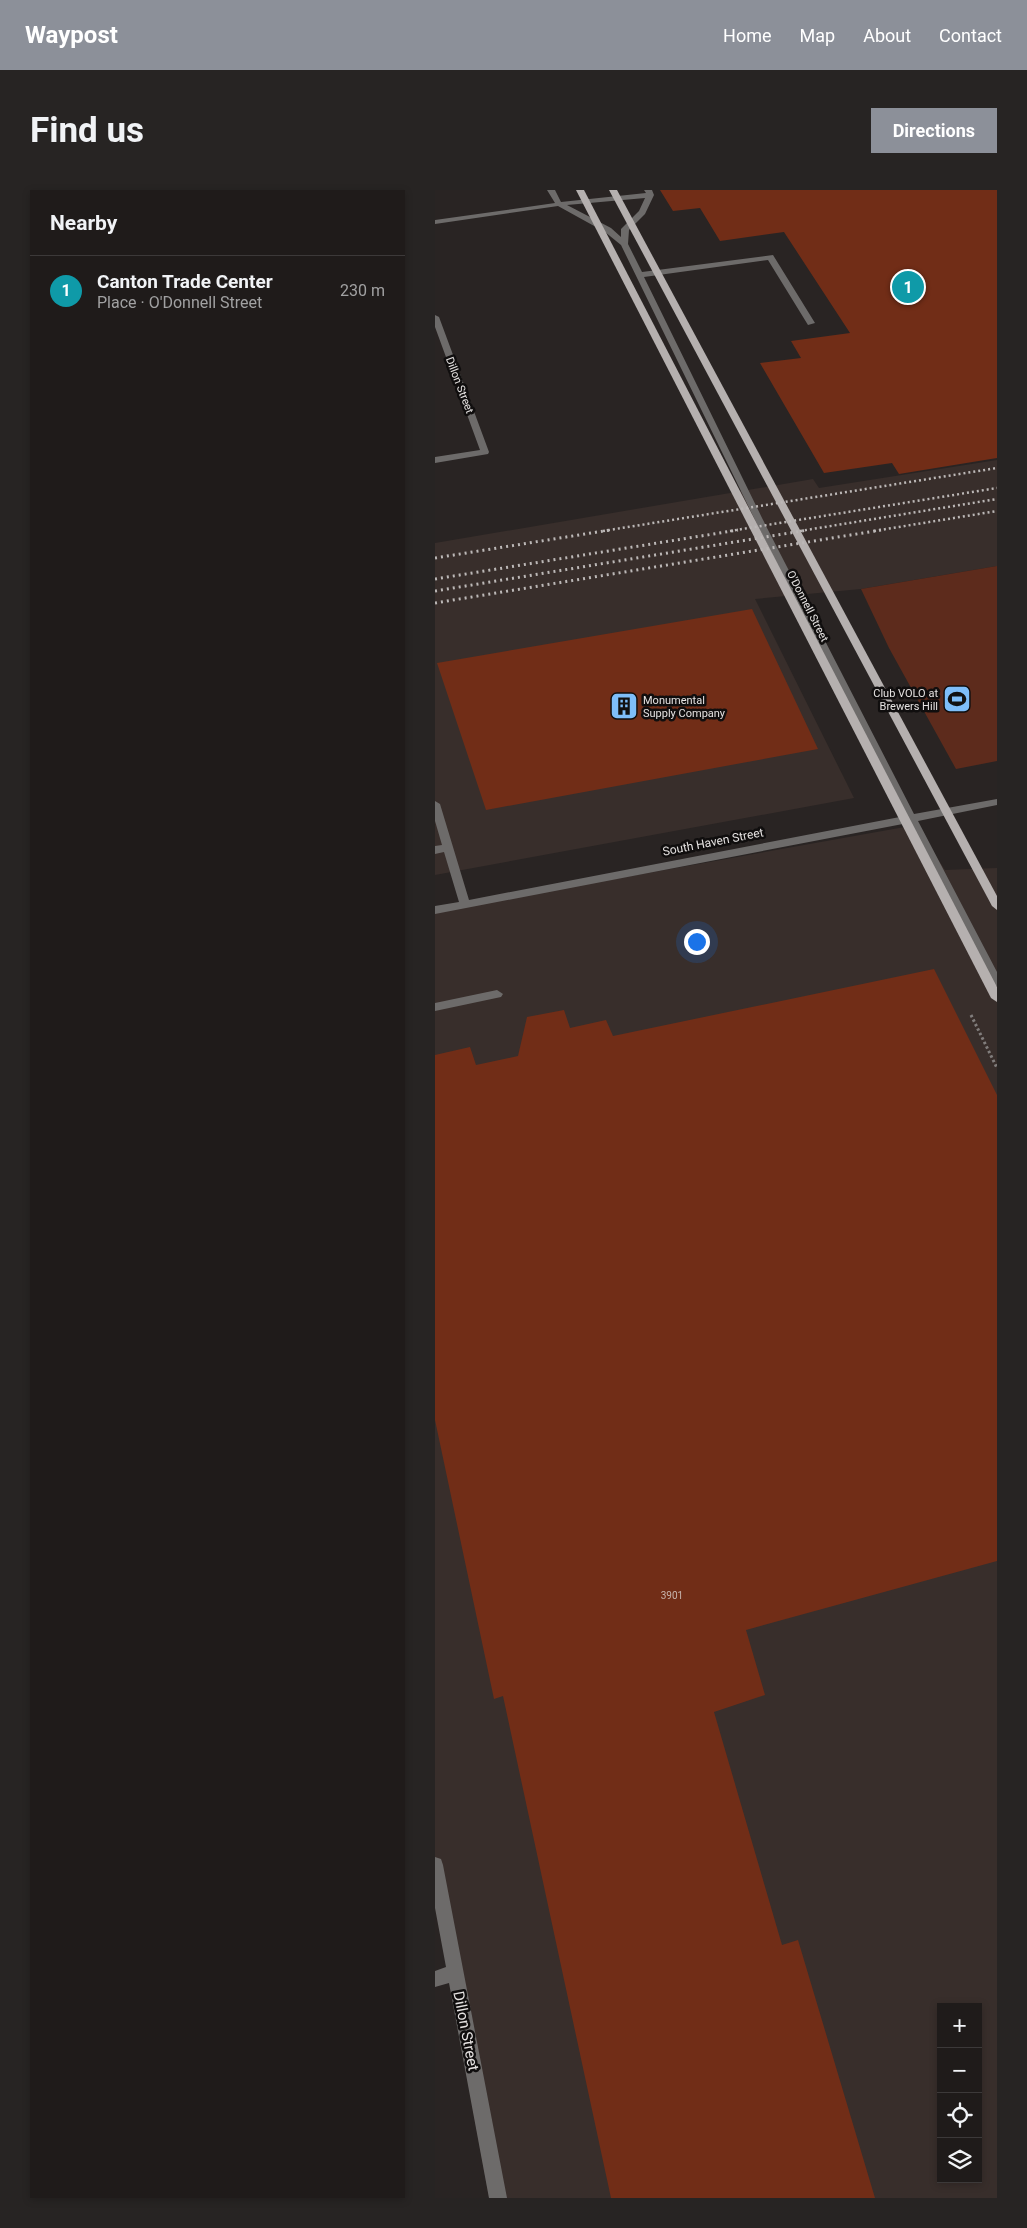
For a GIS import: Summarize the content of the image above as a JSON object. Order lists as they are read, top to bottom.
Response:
{
  "streets": {
    "main road": ["O'Donnell Street"],
    "street": ["Dillon Street", "South Haven Street"]
  },
  "crossings": [
    ["O'Donnell Street", "South Haven Street"]
  ],
  "places": {
    "sports": ["Club VOLO at Brewers Hill"],
    "building": ["Monumental Supply Company"]
  },
  "house_numbers": ["3901"],
  "page": {
    "header": "Waypost",
    "nav": [
      "Home",
      "Map",
      "About",
      "Contact"
    ],
    "buttons": "Directions",
    "title": "Find us",
    "heading": "Nearby",
    "list": [
      {
        "mark": "1",
        "name": "Canton Trade Center",
        "note": "Place · O'Donnell Street",
        "value": "230 m"
      }
    ],
    "pins": "1",
    "map_buttons": ["+", "−"]
  }
}
